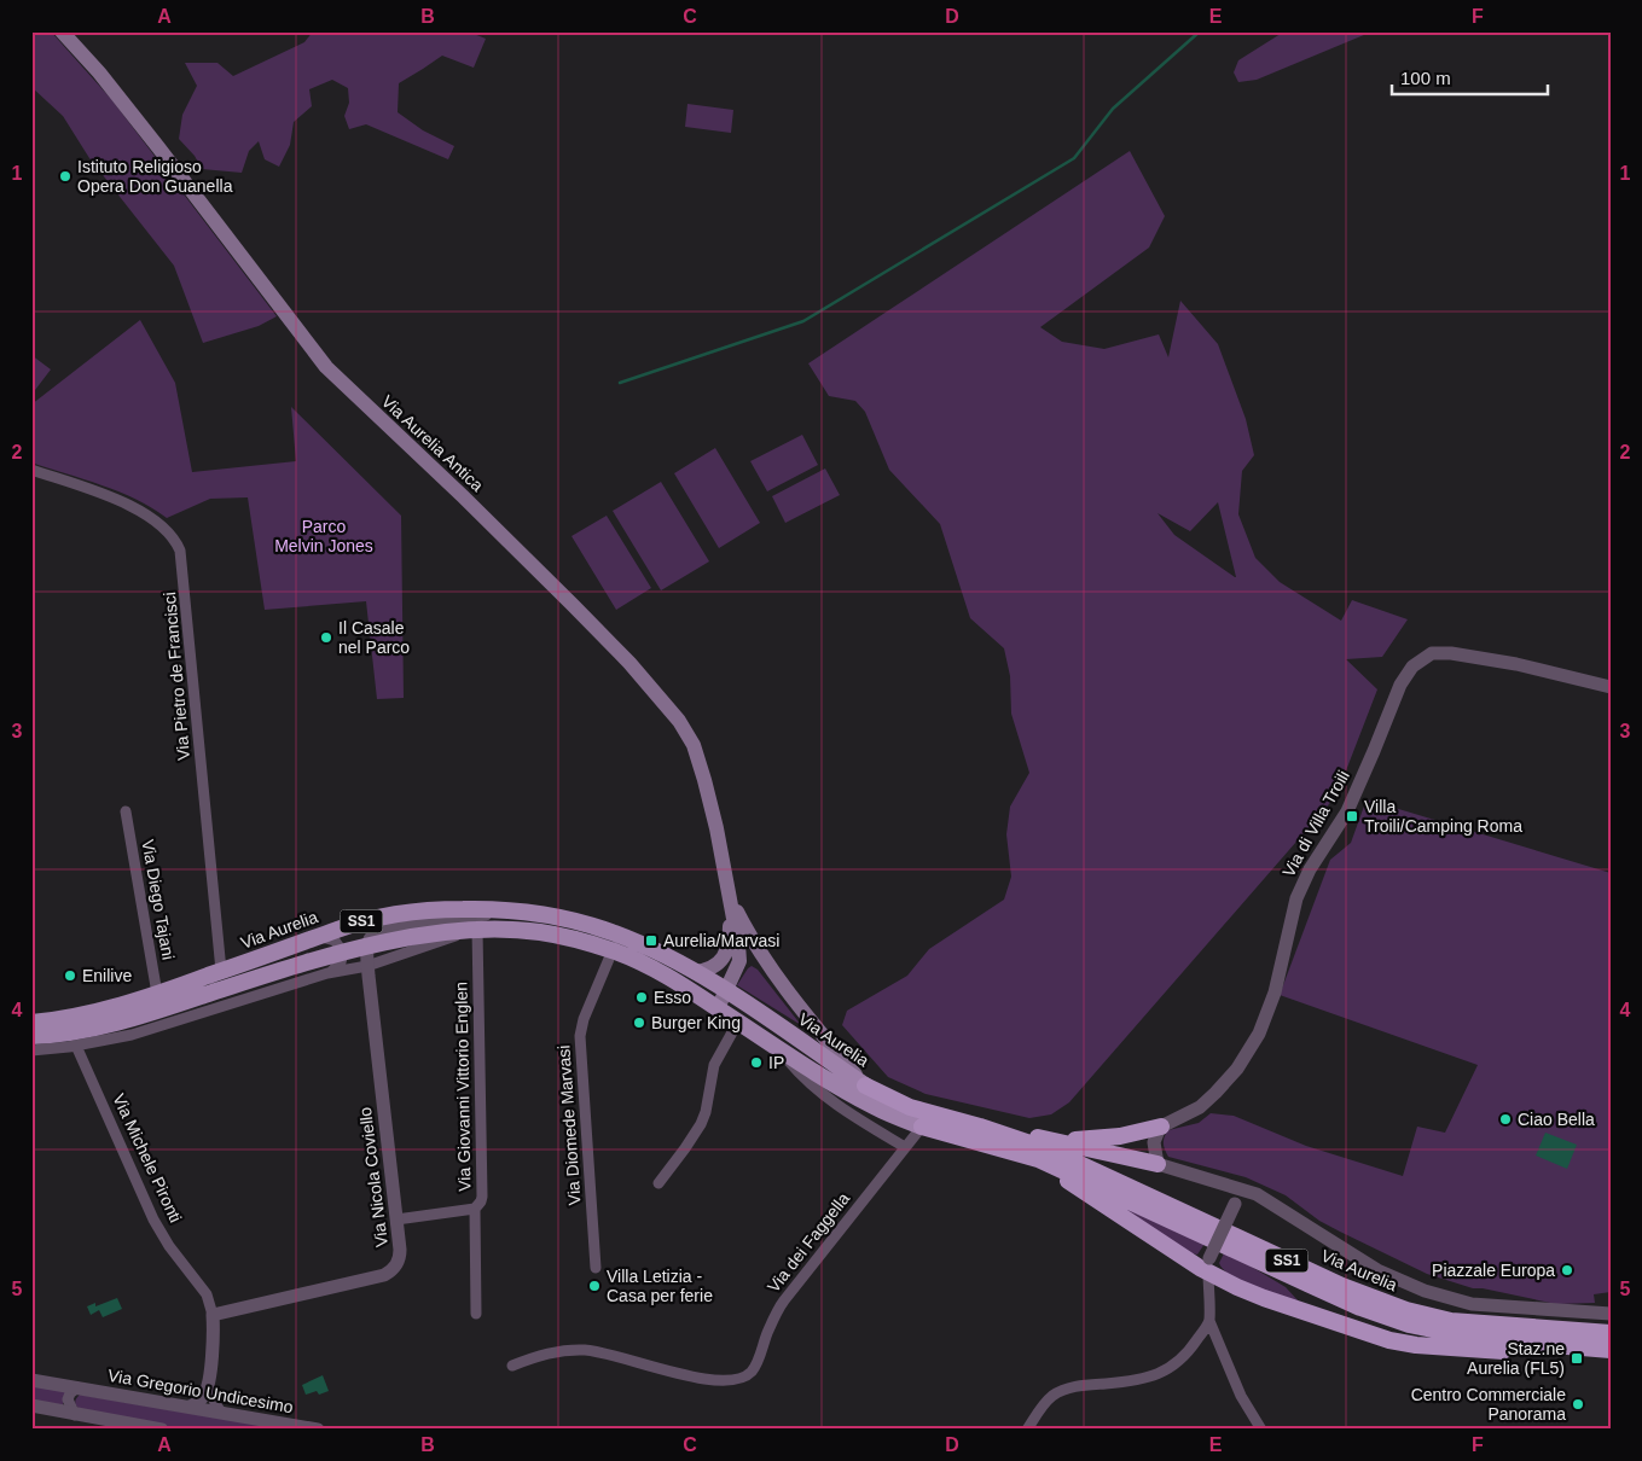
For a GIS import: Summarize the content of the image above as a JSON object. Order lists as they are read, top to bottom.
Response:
{
  "streets": {
    "highway": ["SS1", "Via Aurelia"],
    "main road": ["Via Aurelia Antica"],
    "street": [
      "Via Pietro de Francisci",
      "Via di Villa Troili",
      "Via Diego Tajani",
      "Via Giovanni Vittorio Englen",
      "Via Diomede Marvasi",
      "Via Michele Pironti",
      "Via Nicola Coviello",
      "Via dei Faggella",
      "Via Gregorio Undicesimo"
    ]
  },
  "crossings": [
    ["Via Pietro de Francisci", "Via Aurelia"],
    ["Via Diego Tajani", "Via Aurelia"],
    ["Via Aurelia", "Via Giovanni Vittorio Englen"],
    ["Via Aurelia", "Via Diomede Marvasi"],
    ["Via Aurelia", "Via Michele Pironti"],
    ["Via Aurelia", "Via Nicola Coviello"],
    ["Via Aurelia", "Via dei Faggella"],
    ["Via Michele Pironti", "Via Nicola Coviello"]
  ],
  "parks": ["Parco Melvin Jones"],
  "places": {
    "other": [
      "Istituto Religioso Opera Don Guanella",
      "Il Casale nel Parco",
      "Enilive",
      "Esso",
      "Burger King",
      "IP",
      "Ciao Bella",
      "Piazzale Europa",
      "Villa Letizia - Casa per ferie",
      "Centro Commerciale Panorama"
    ],
    "transit": ["Villa Troili/Camping Roma", "Aurelia/Marvasi", "Staz.ne Aurelia (FL5)"]
  },
  "scale_bar": "100 m",
  "grid": {
    "columns": [
      "A",
      "B",
      "C",
      "D",
      "E",
      "F"
    ],
    "rows": [
      "1",
      "2",
      "3",
      "4",
      "5"
    ]
  }
}
